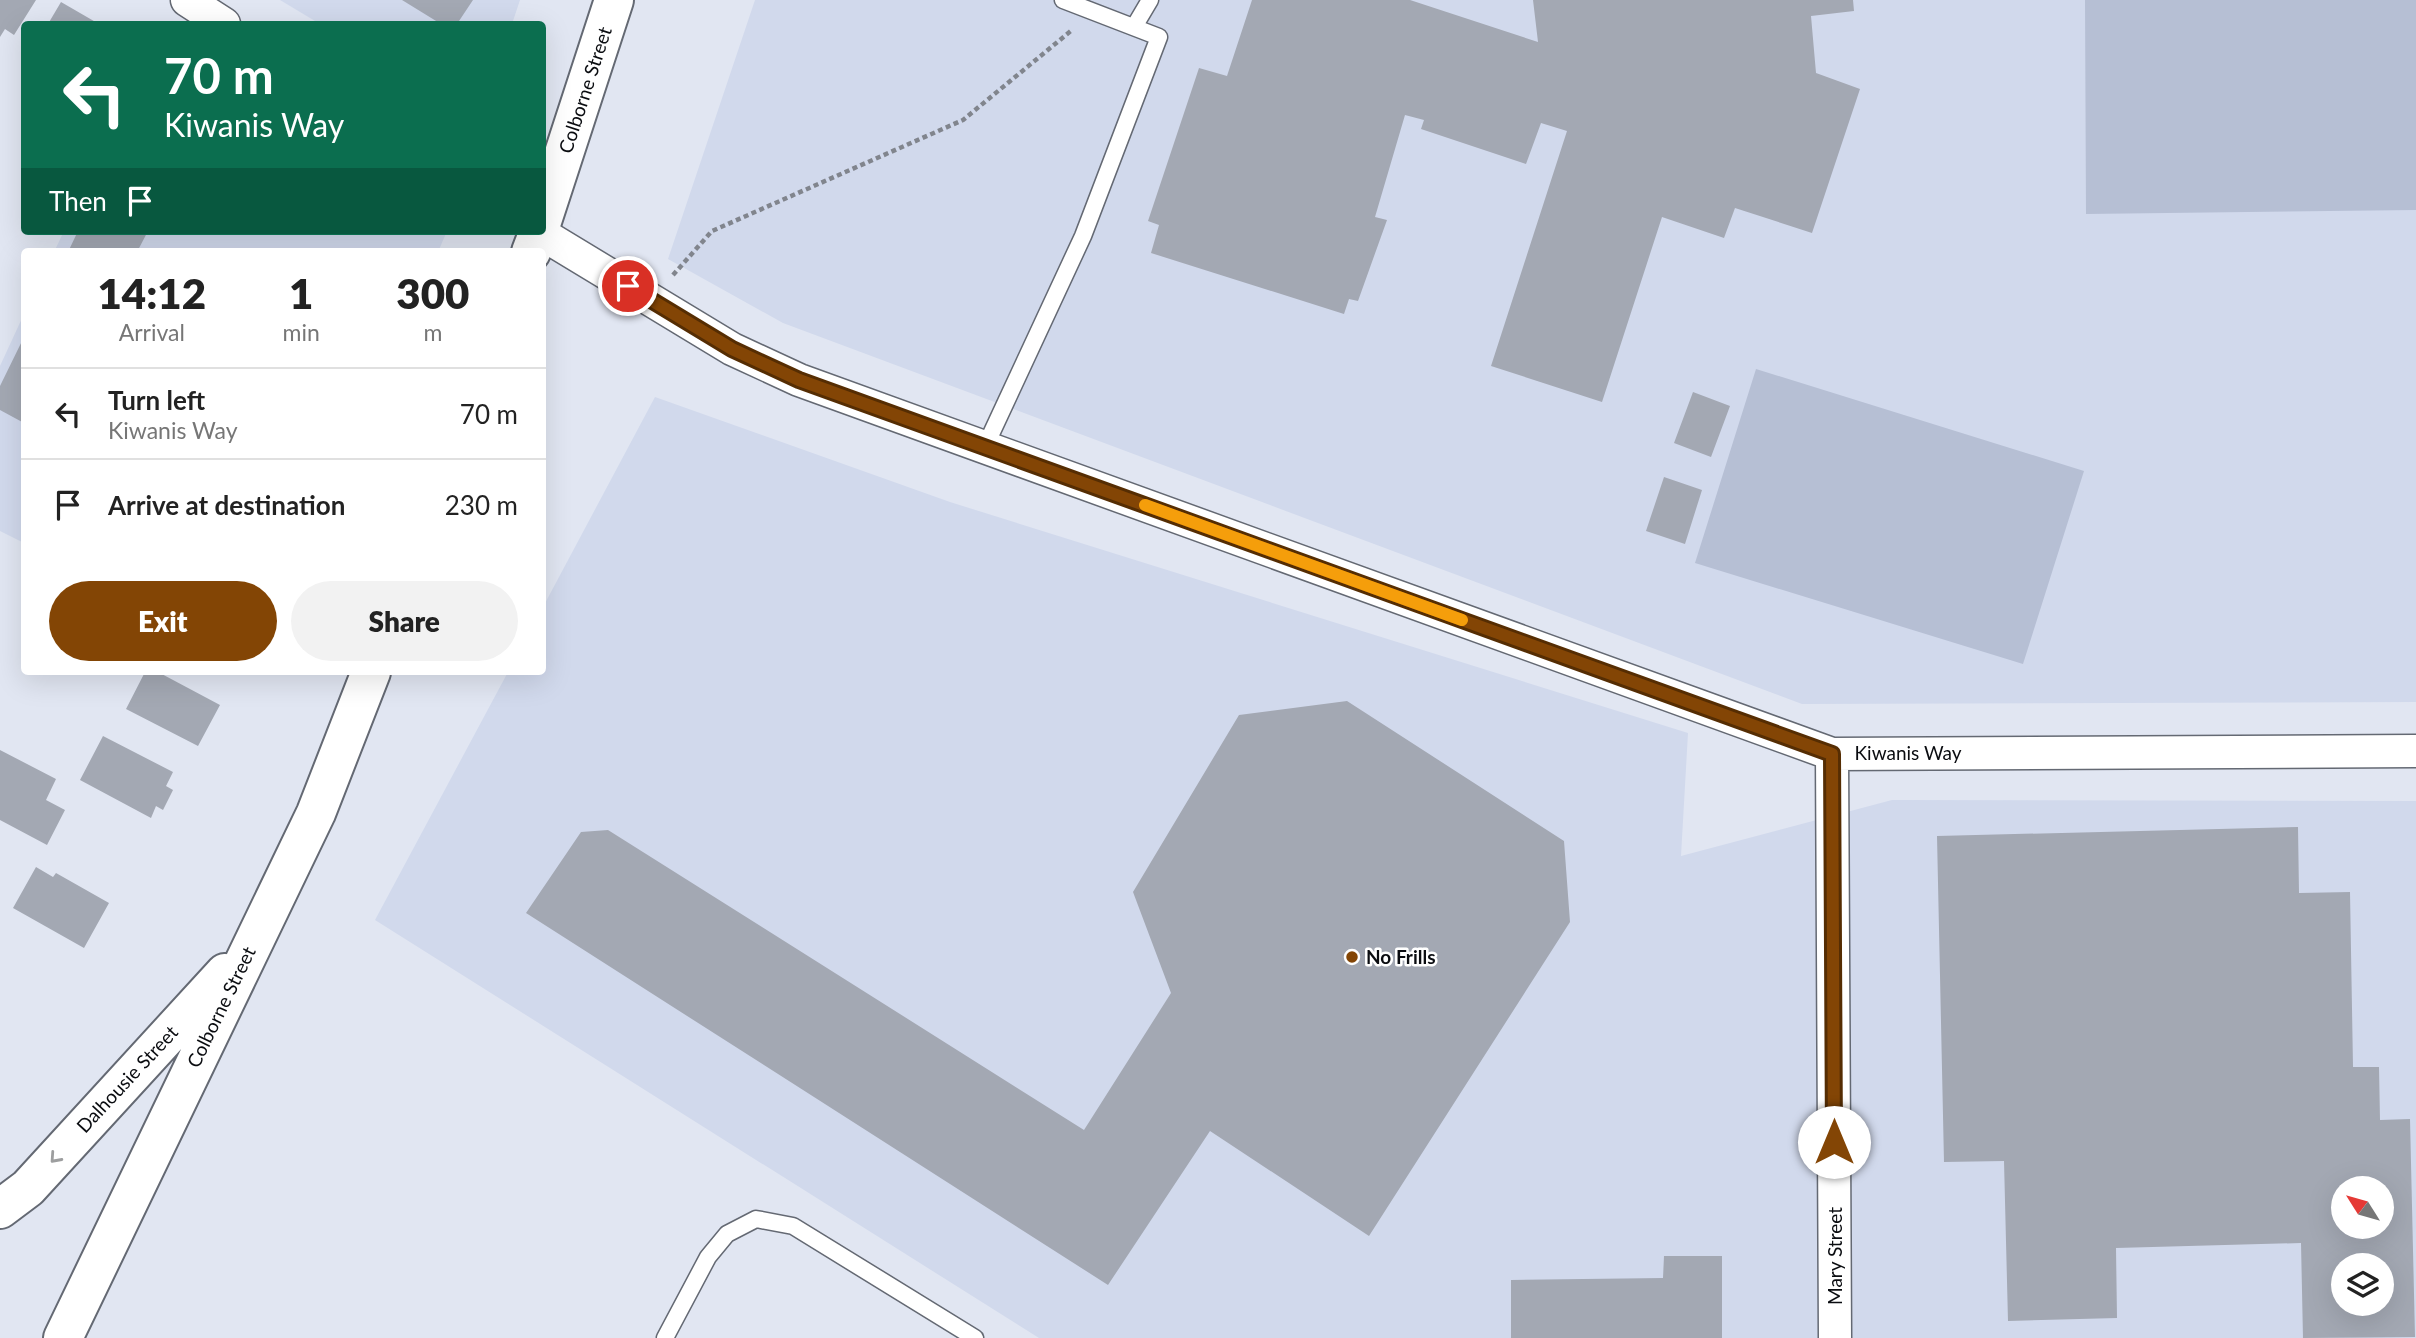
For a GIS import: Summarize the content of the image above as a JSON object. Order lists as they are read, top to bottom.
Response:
{
  "streets": {
    "main road": ["Colborne Street", "Dalhousie Street"],
    "street": ["Kiwanis Way", "Mary Street"]
  },
  "crossings": [
    ["Colborne Street", "Dalhousie Street"],
    ["Kiwanis Way", "Mary Street"]
  ],
  "one_way": ["Dalhousie Street"],
  "places": ["No Frills"],
  "north": "top left",
  "page": {
    "turn": ["70 m", "Kiwanis Way"],
    "then": "Then",
    "eta": [
      "14:12",
      "Arrival",
      "1",
      "min",
      "300",
      "m"
    ],
    "list": [
      {
        "name": "Turn left",
        "note": "Kiwanis Way",
        "value": "70 m"
      },
      {
        "name": "Arrive at destination",
        "value": "230 m"
      }
    ],
    "buttons": ["Exit", "Share"]
  }
}
